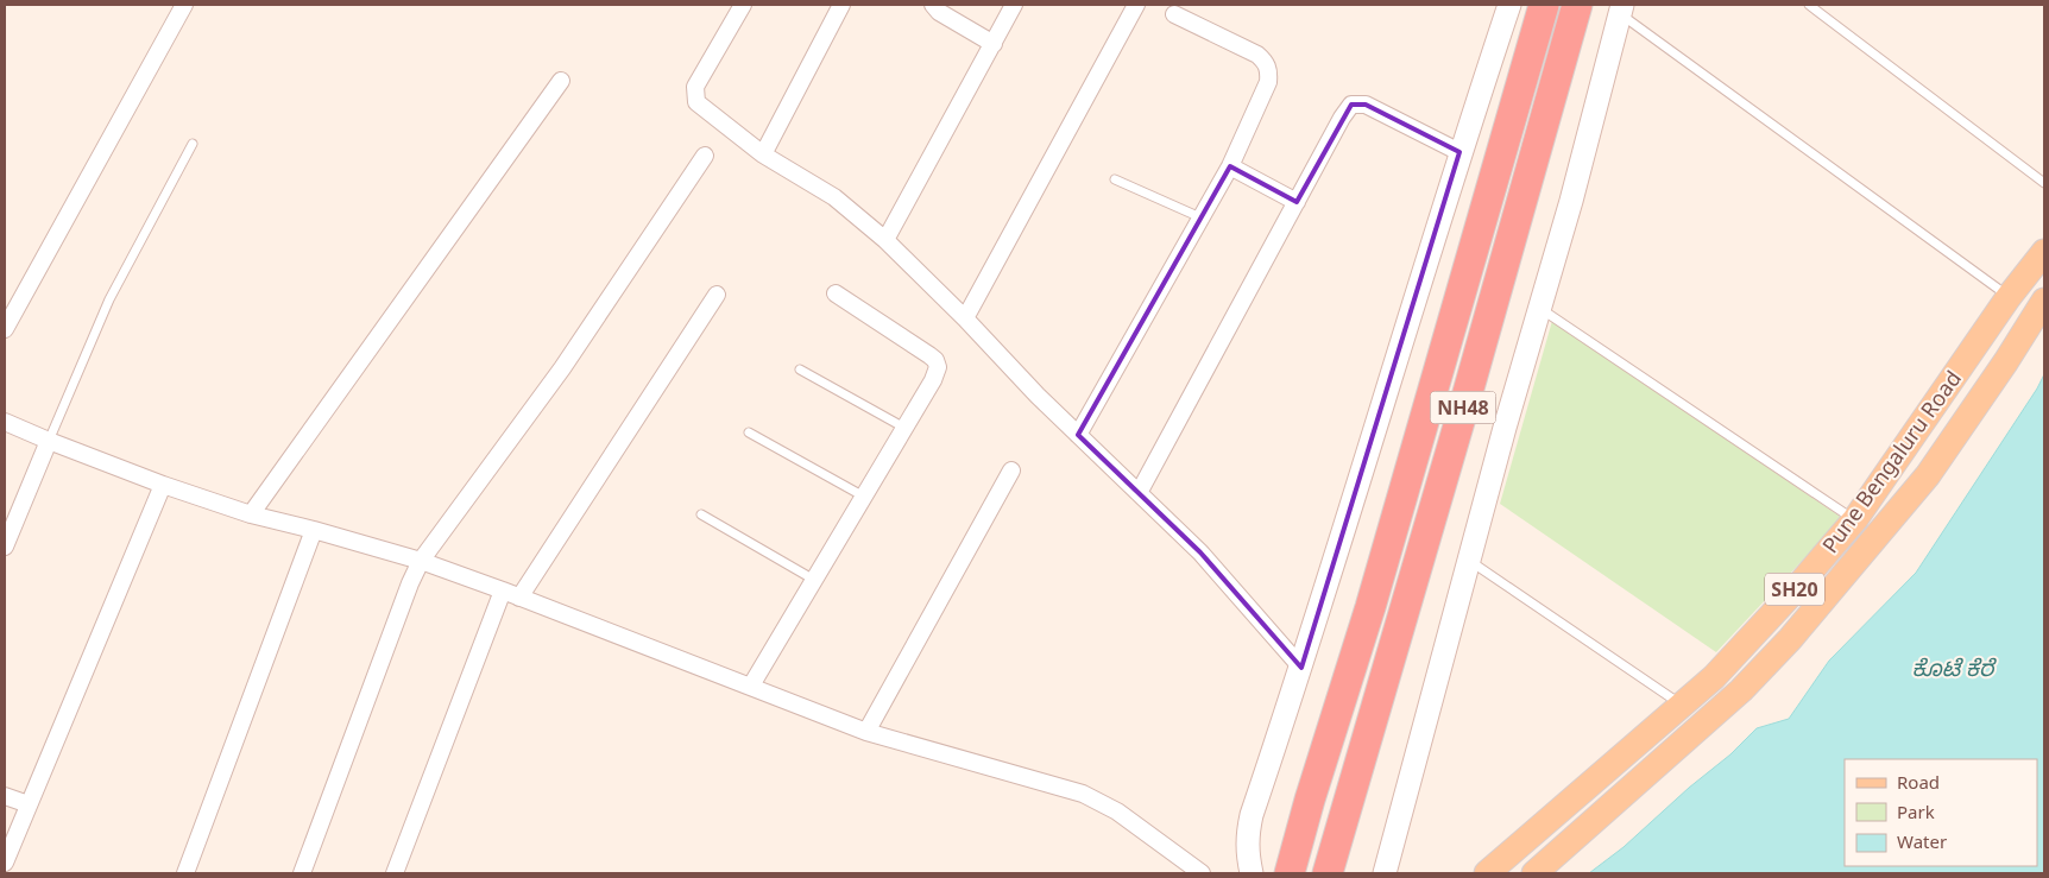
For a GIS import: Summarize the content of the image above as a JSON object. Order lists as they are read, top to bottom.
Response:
{
  "streets": {
    "highway": ["NH48"],
    "main road": ["Pune Bengaluru Road", "SH20"]
  },
  "water": ["ಕೊಟೆ ಕೆರೆ"],
  "legend": ["Road", "Park", "Water"]
}
